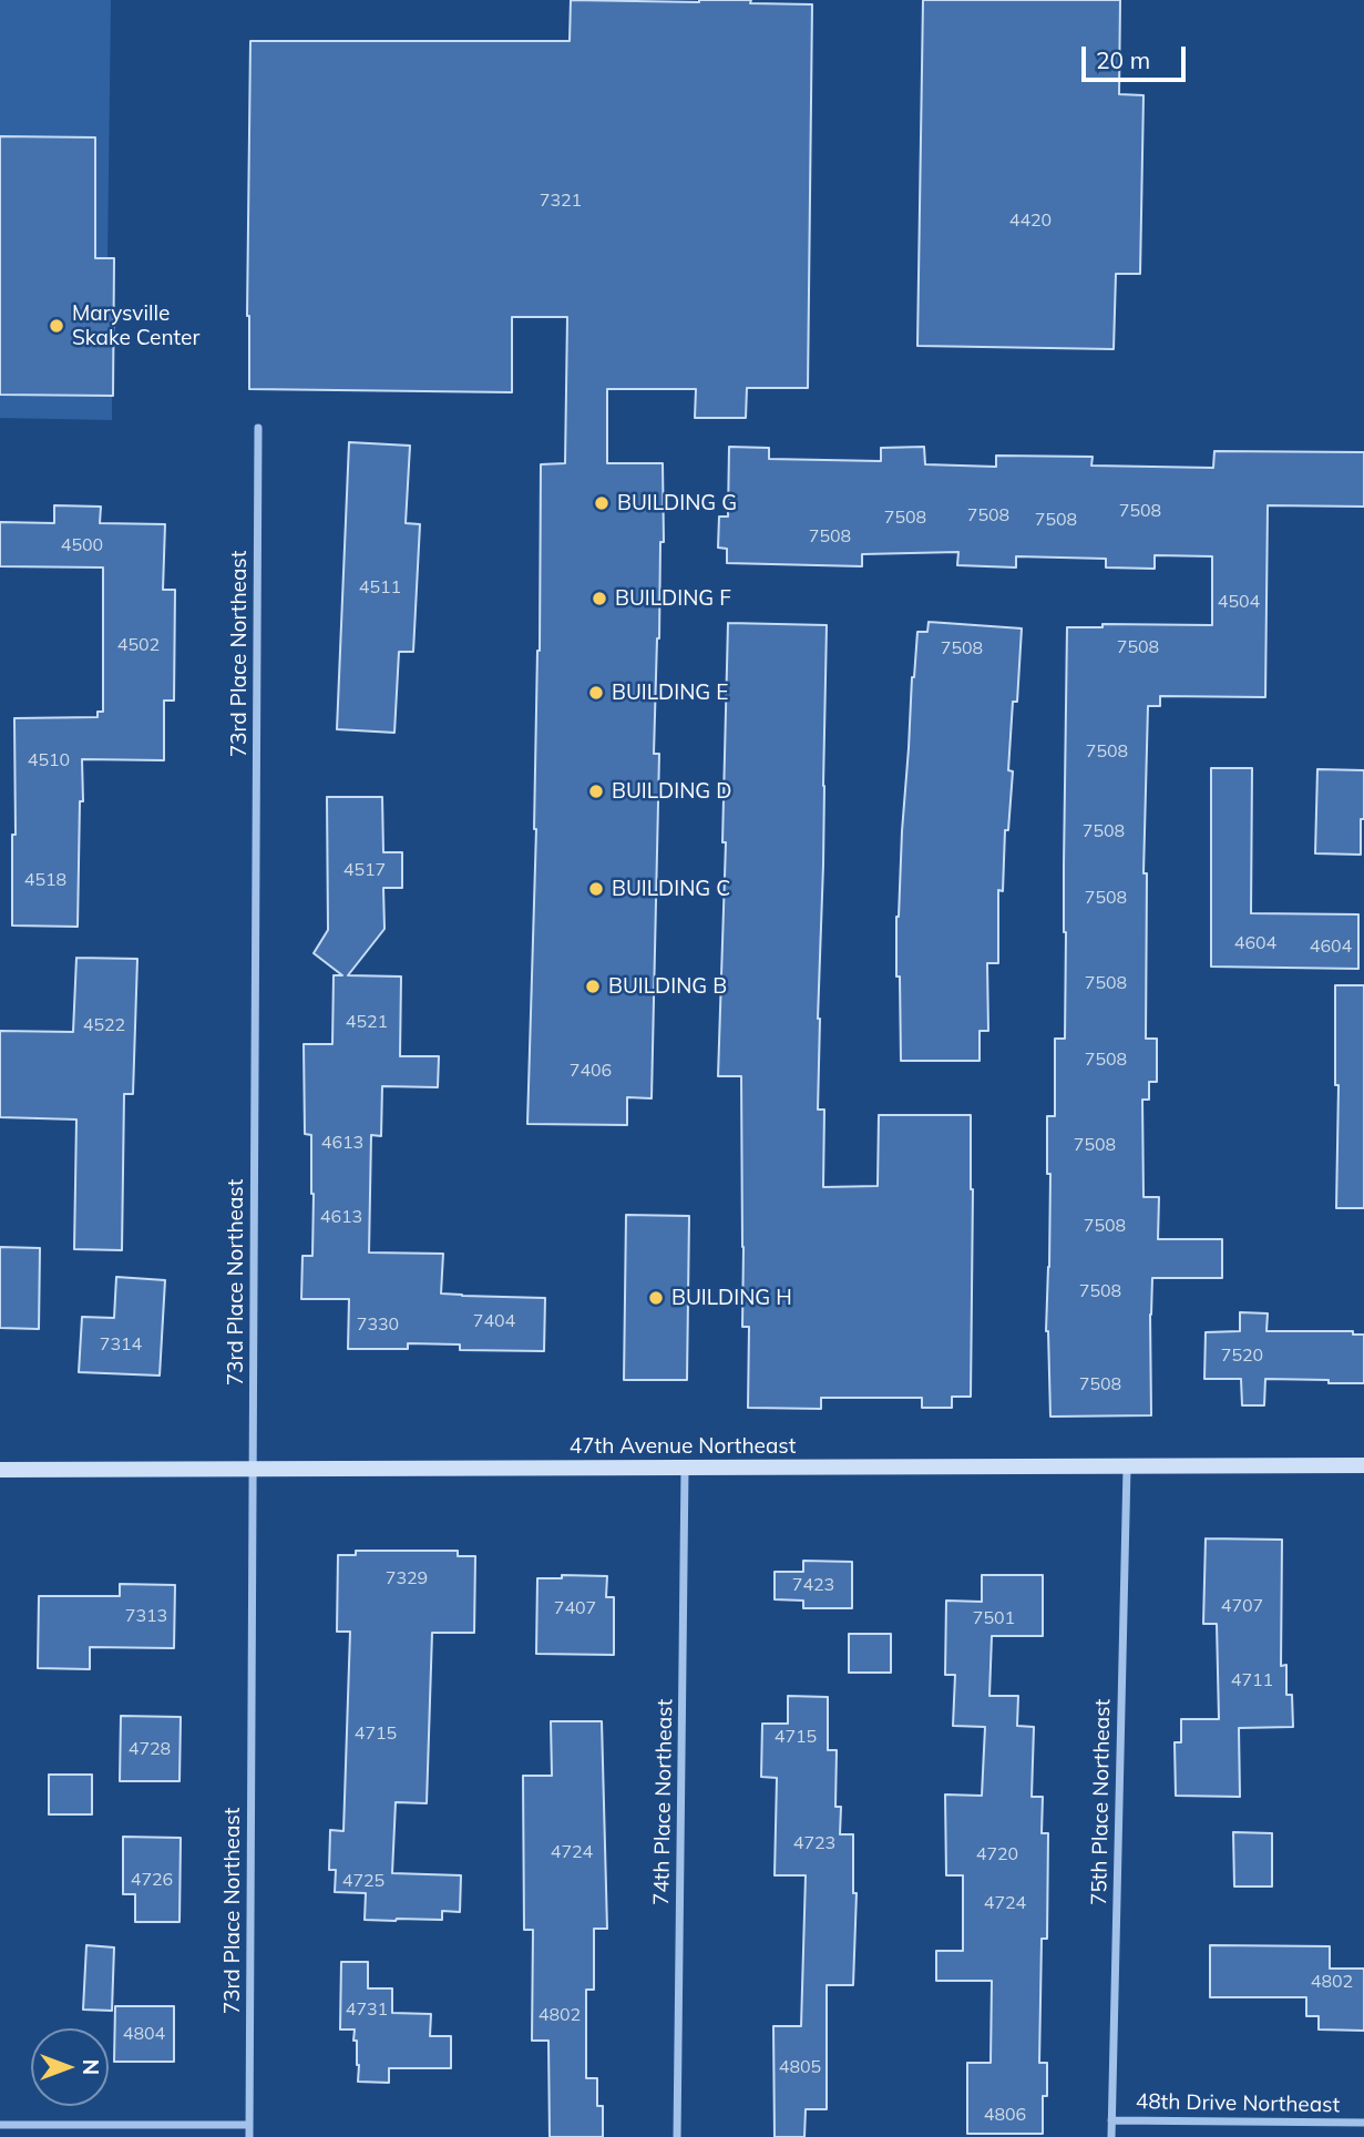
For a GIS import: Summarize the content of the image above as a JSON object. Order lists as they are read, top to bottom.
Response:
{
  "streets": {
    "street": [
      "73rd Place Northeast",
      "47th Avenue Northeast",
      "74th Place Northeast",
      "75th Place Northeast",
      "48th Drive Northeast"
    ]
  },
  "crossings": [
    ["73rd Place Northeast", "47th Avenue Northeast"],
    ["47th Avenue Northeast", "74th Place Northeast"],
    ["47th Avenue Northeast", "75th Place Northeast"],
    ["75th Place Northeast", "48th Drive Northeast"]
  ],
  "places": [
    "Marysville Skake Center",
    "BUILDING G",
    "BUILDING F",
    "BUILDING E",
    "BUILDING D",
    "BUILDING C",
    "BUILDING B",
    "BUILDING H"
  ],
  "house_numbers": [
    "7321",
    "4420",
    "7508",
    "7508",
    "7508",
    "7508",
    "7508",
    "4500",
    "4511",
    "4504",
    "4502",
    "7508",
    "7508",
    "7508",
    "4510",
    "7508",
    "4517",
    "4518",
    "7508",
    "4604",
    "4604",
    "7508",
    "4521",
    "4522",
    "7508",
    "7406",
    "4613",
    "7508",
    "4613",
    "7508",
    "7508",
    "7404",
    "7330",
    "7314",
    "7520",
    "7508",
    "7329",
    "7423",
    "4707",
    "7407",
    "7313",
    "7501",
    "4711",
    "4715",
    "4715",
    "4728",
    "4723",
    "4724",
    "4720",
    "4726",
    "4725",
    "4724",
    "4802",
    "4731",
    "4802",
    "4804",
    "4805",
    "4806"
  ],
  "scale_bar": "20 m",
  "north": "right"
}
